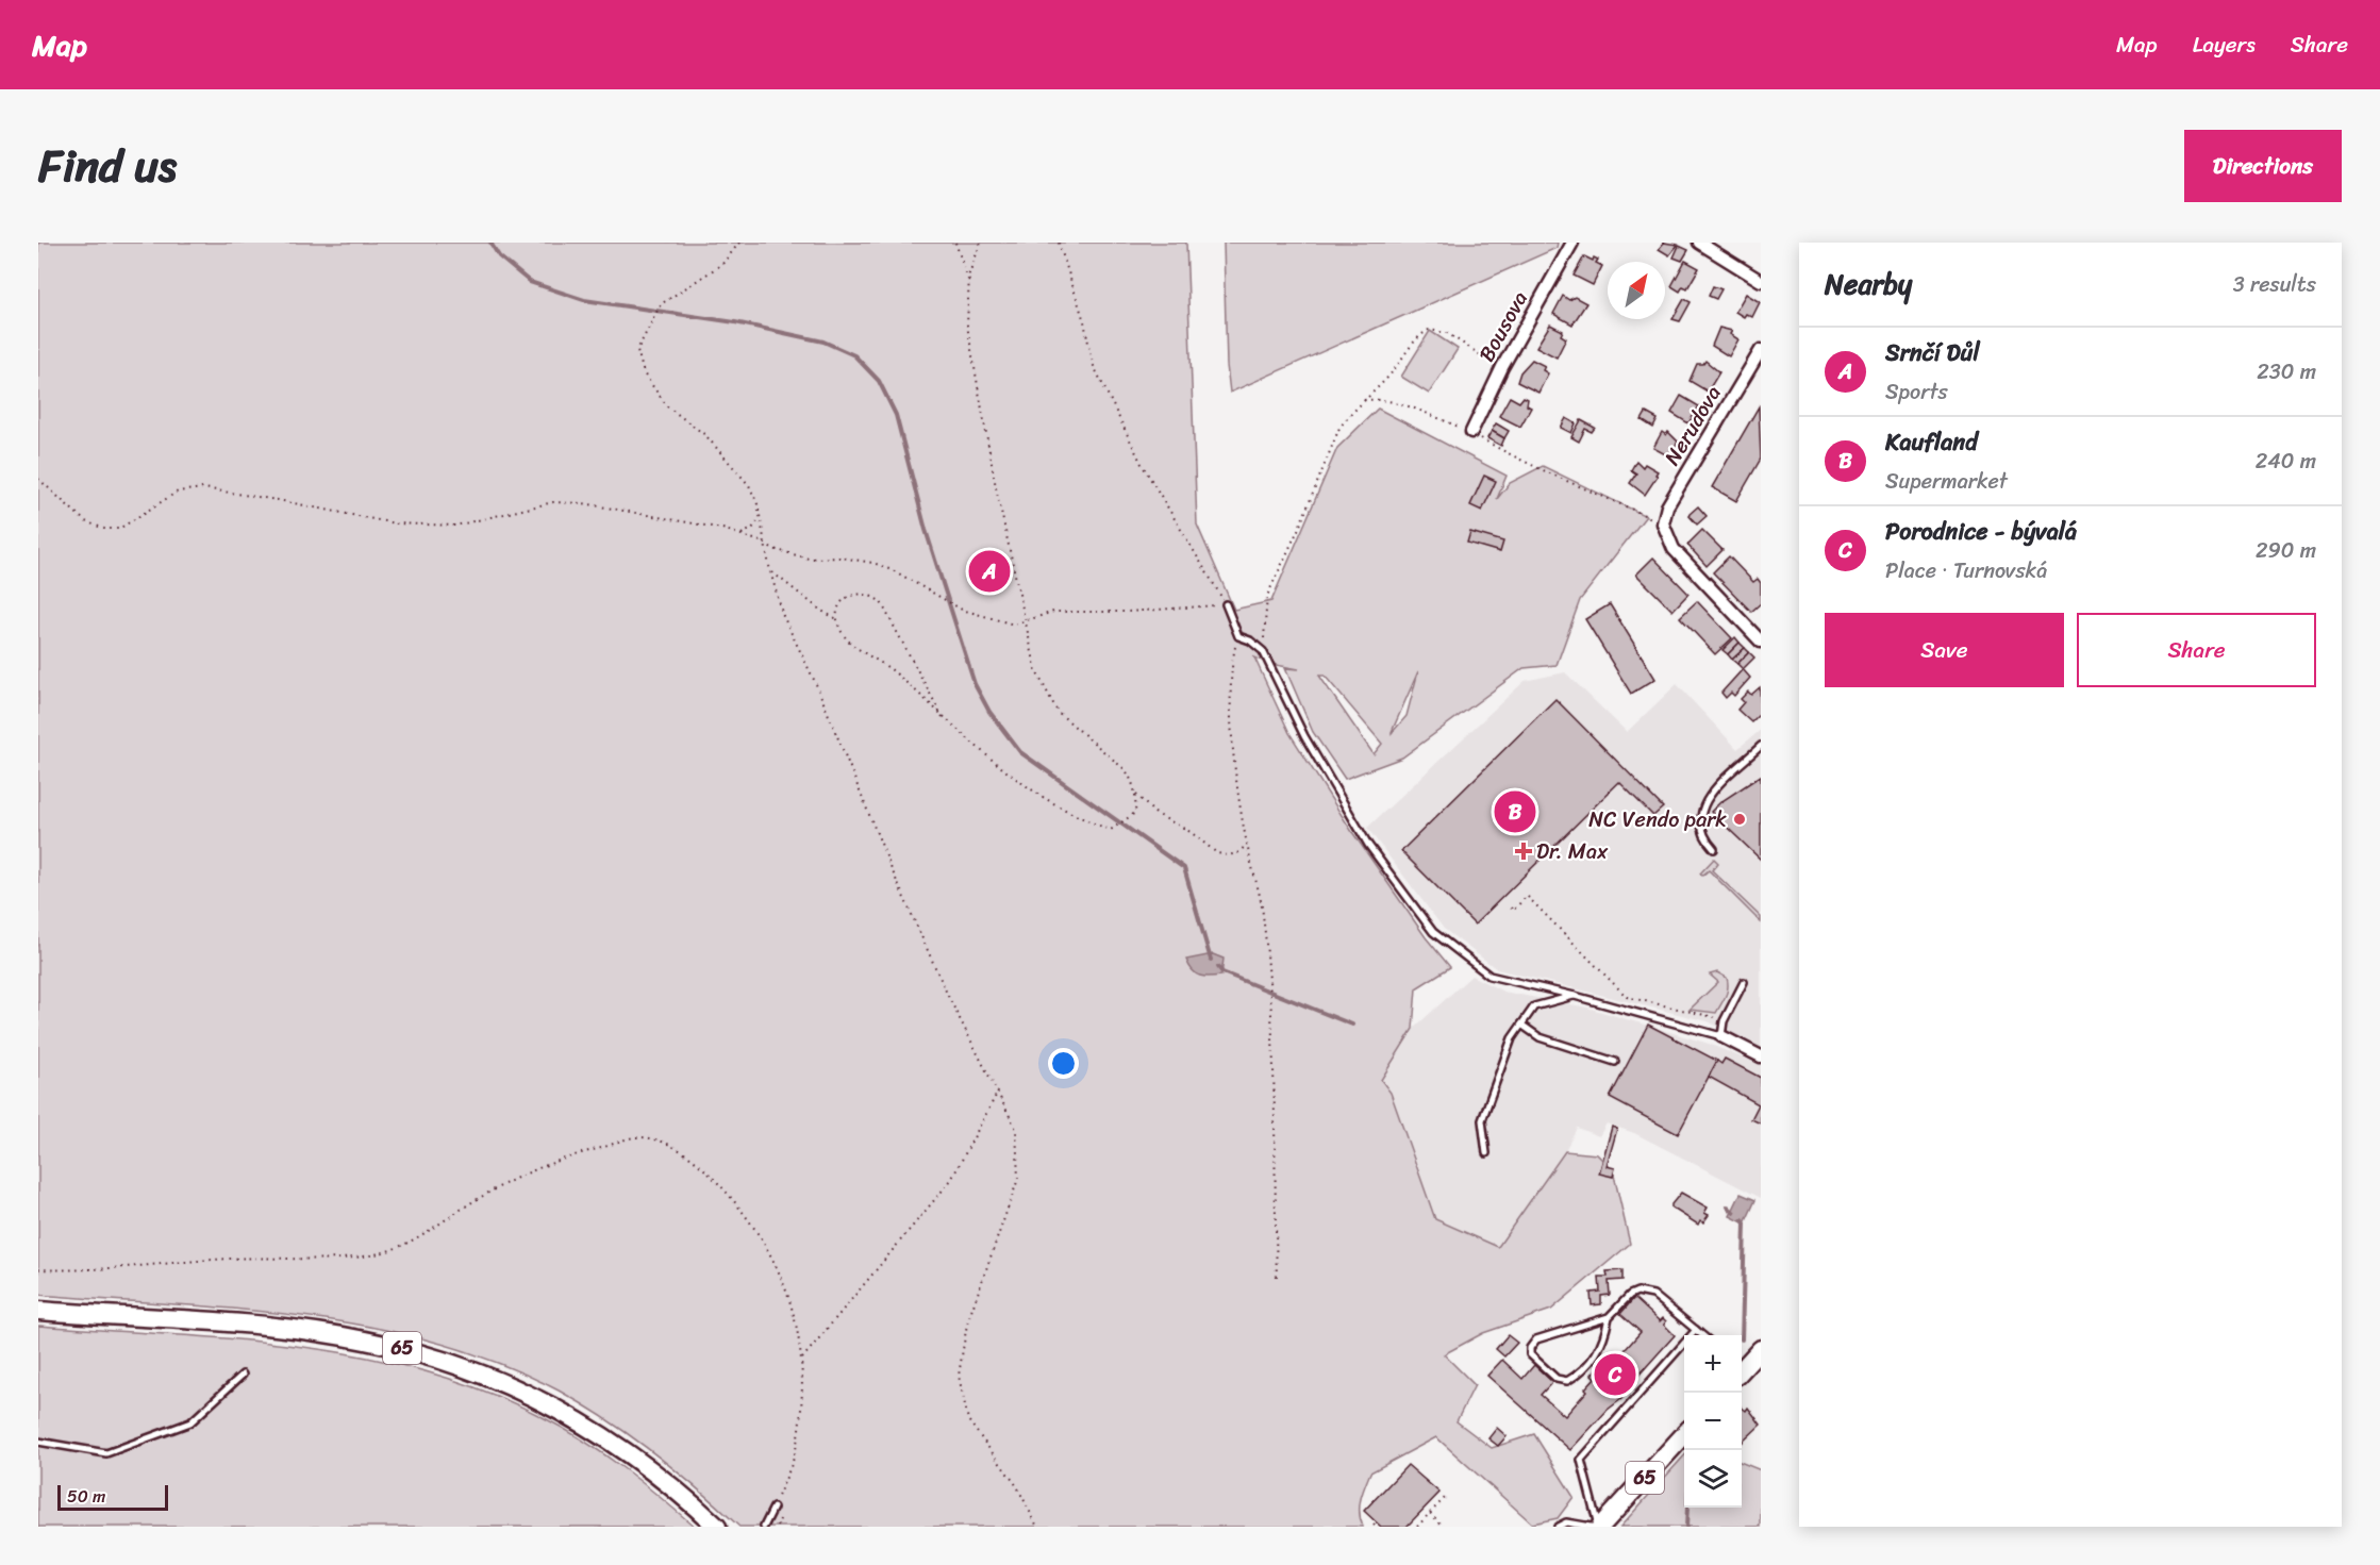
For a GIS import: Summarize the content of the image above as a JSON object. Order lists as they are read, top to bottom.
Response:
{
  "streets": {
    "main road": ["65"],
    "street": ["Bousova", "Nerudova"]
  },
  "places": {
    "other": ["NC Vendo park"],
    "health": ["Dr. Max"]
  },
  "scale_bar": "50 m",
  "north": "top right",
  "page": {
    "header": "Map",
    "nav": ["Map", "Layers", "Share"],
    "title": "Find us",
    "buttons": [
      "Directions",
      ["Save", "Share"]
    ],
    "heading": ["Nearby", "3 results"],
    "list": [
      {
        "mark": "A",
        "name": "Srnčí Důl",
        "note": "Sports",
        "value": "230 m"
      },
      {
        "mark": "B",
        "name": "Kaufland",
        "note": "Supermarket",
        "value": "240 m"
      },
      {
        "mark": "C",
        "name": "Porodnice - bývalá",
        "note": "Place · Turnovská",
        "value": "290 m"
      }
    ],
    "pins": ["A", "B", "C"],
    "map_buttons": ["+", "−"],
    "scale": "50 m"
  }
}
